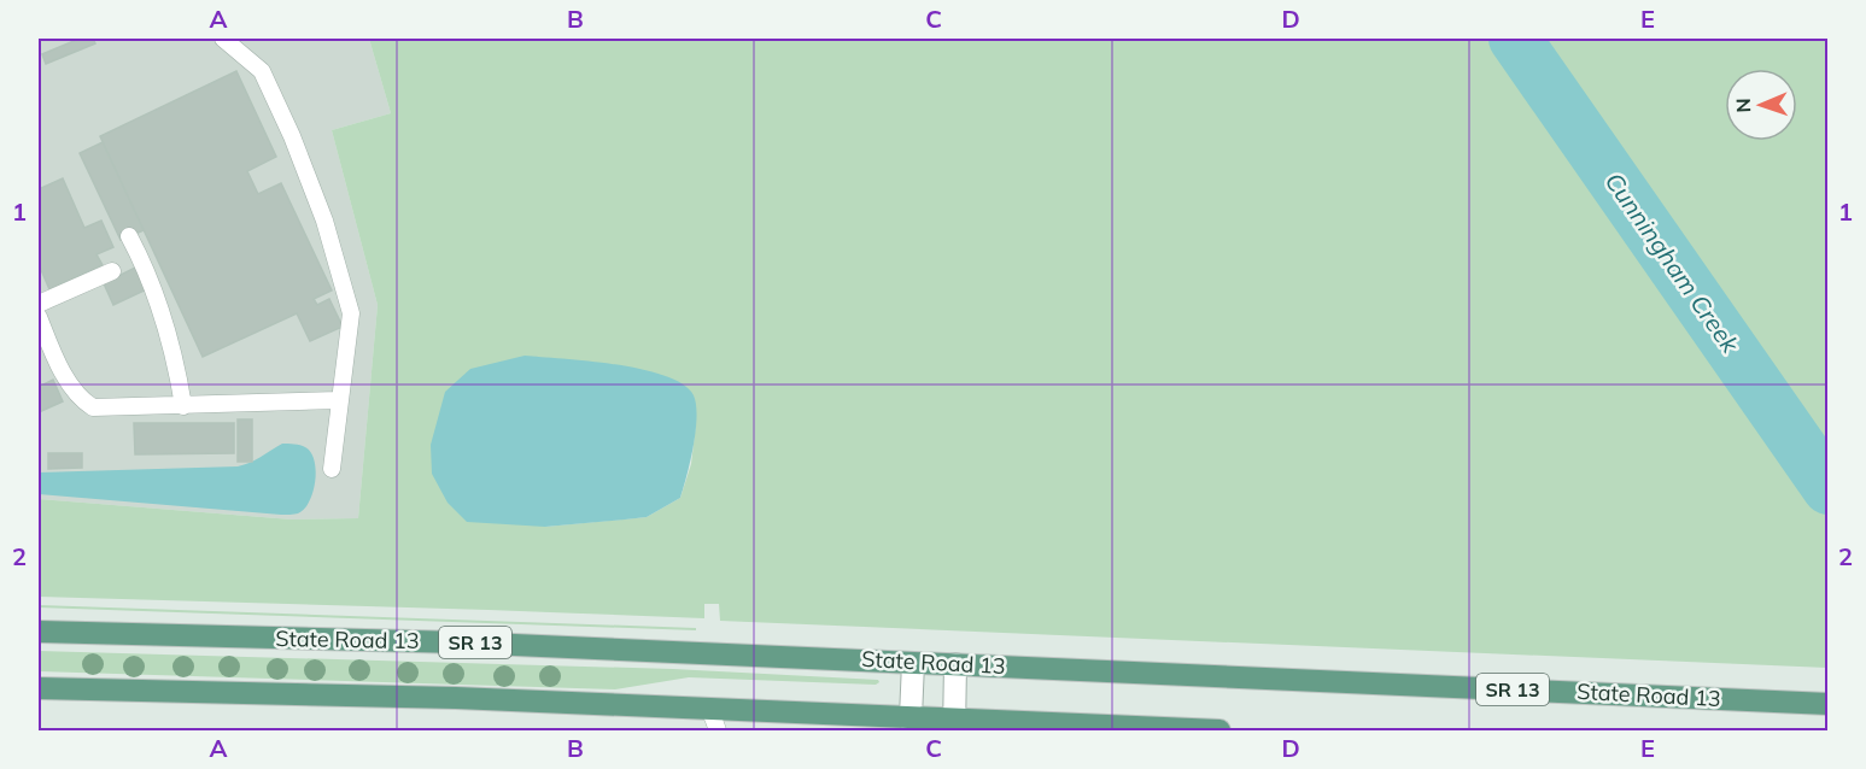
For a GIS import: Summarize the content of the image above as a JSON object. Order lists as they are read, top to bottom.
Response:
{
  "streets": {
    "main road": ["State Road 13", "SR 13"]
  },
  "water": ["Cunningham Creek"],
  "north": "left",
  "grid": {
    "columns": [
      "A",
      "B",
      "C",
      "D",
      "E"
    ],
    "rows": ["1", "2"]
  }
}
